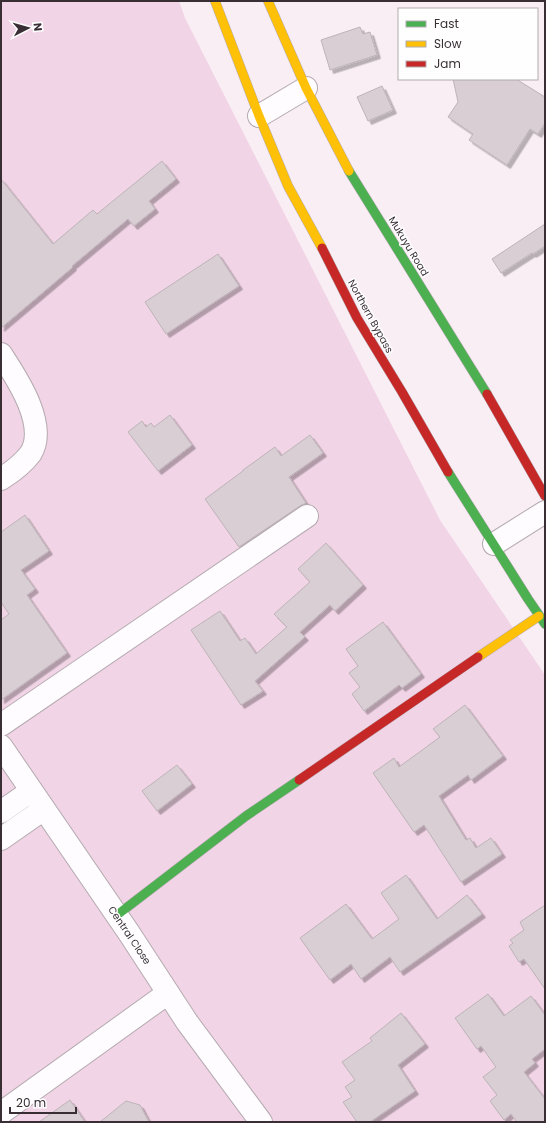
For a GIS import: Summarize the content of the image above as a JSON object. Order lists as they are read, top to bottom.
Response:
{
  "streets": {
    "street": ["Mukuyu Road", "Northern Bypass", "Central Close"]
  },
  "legend": ["Fast", "Slow", "Jam"],
  "scale_bar": "20 m",
  "north": "right"
}
